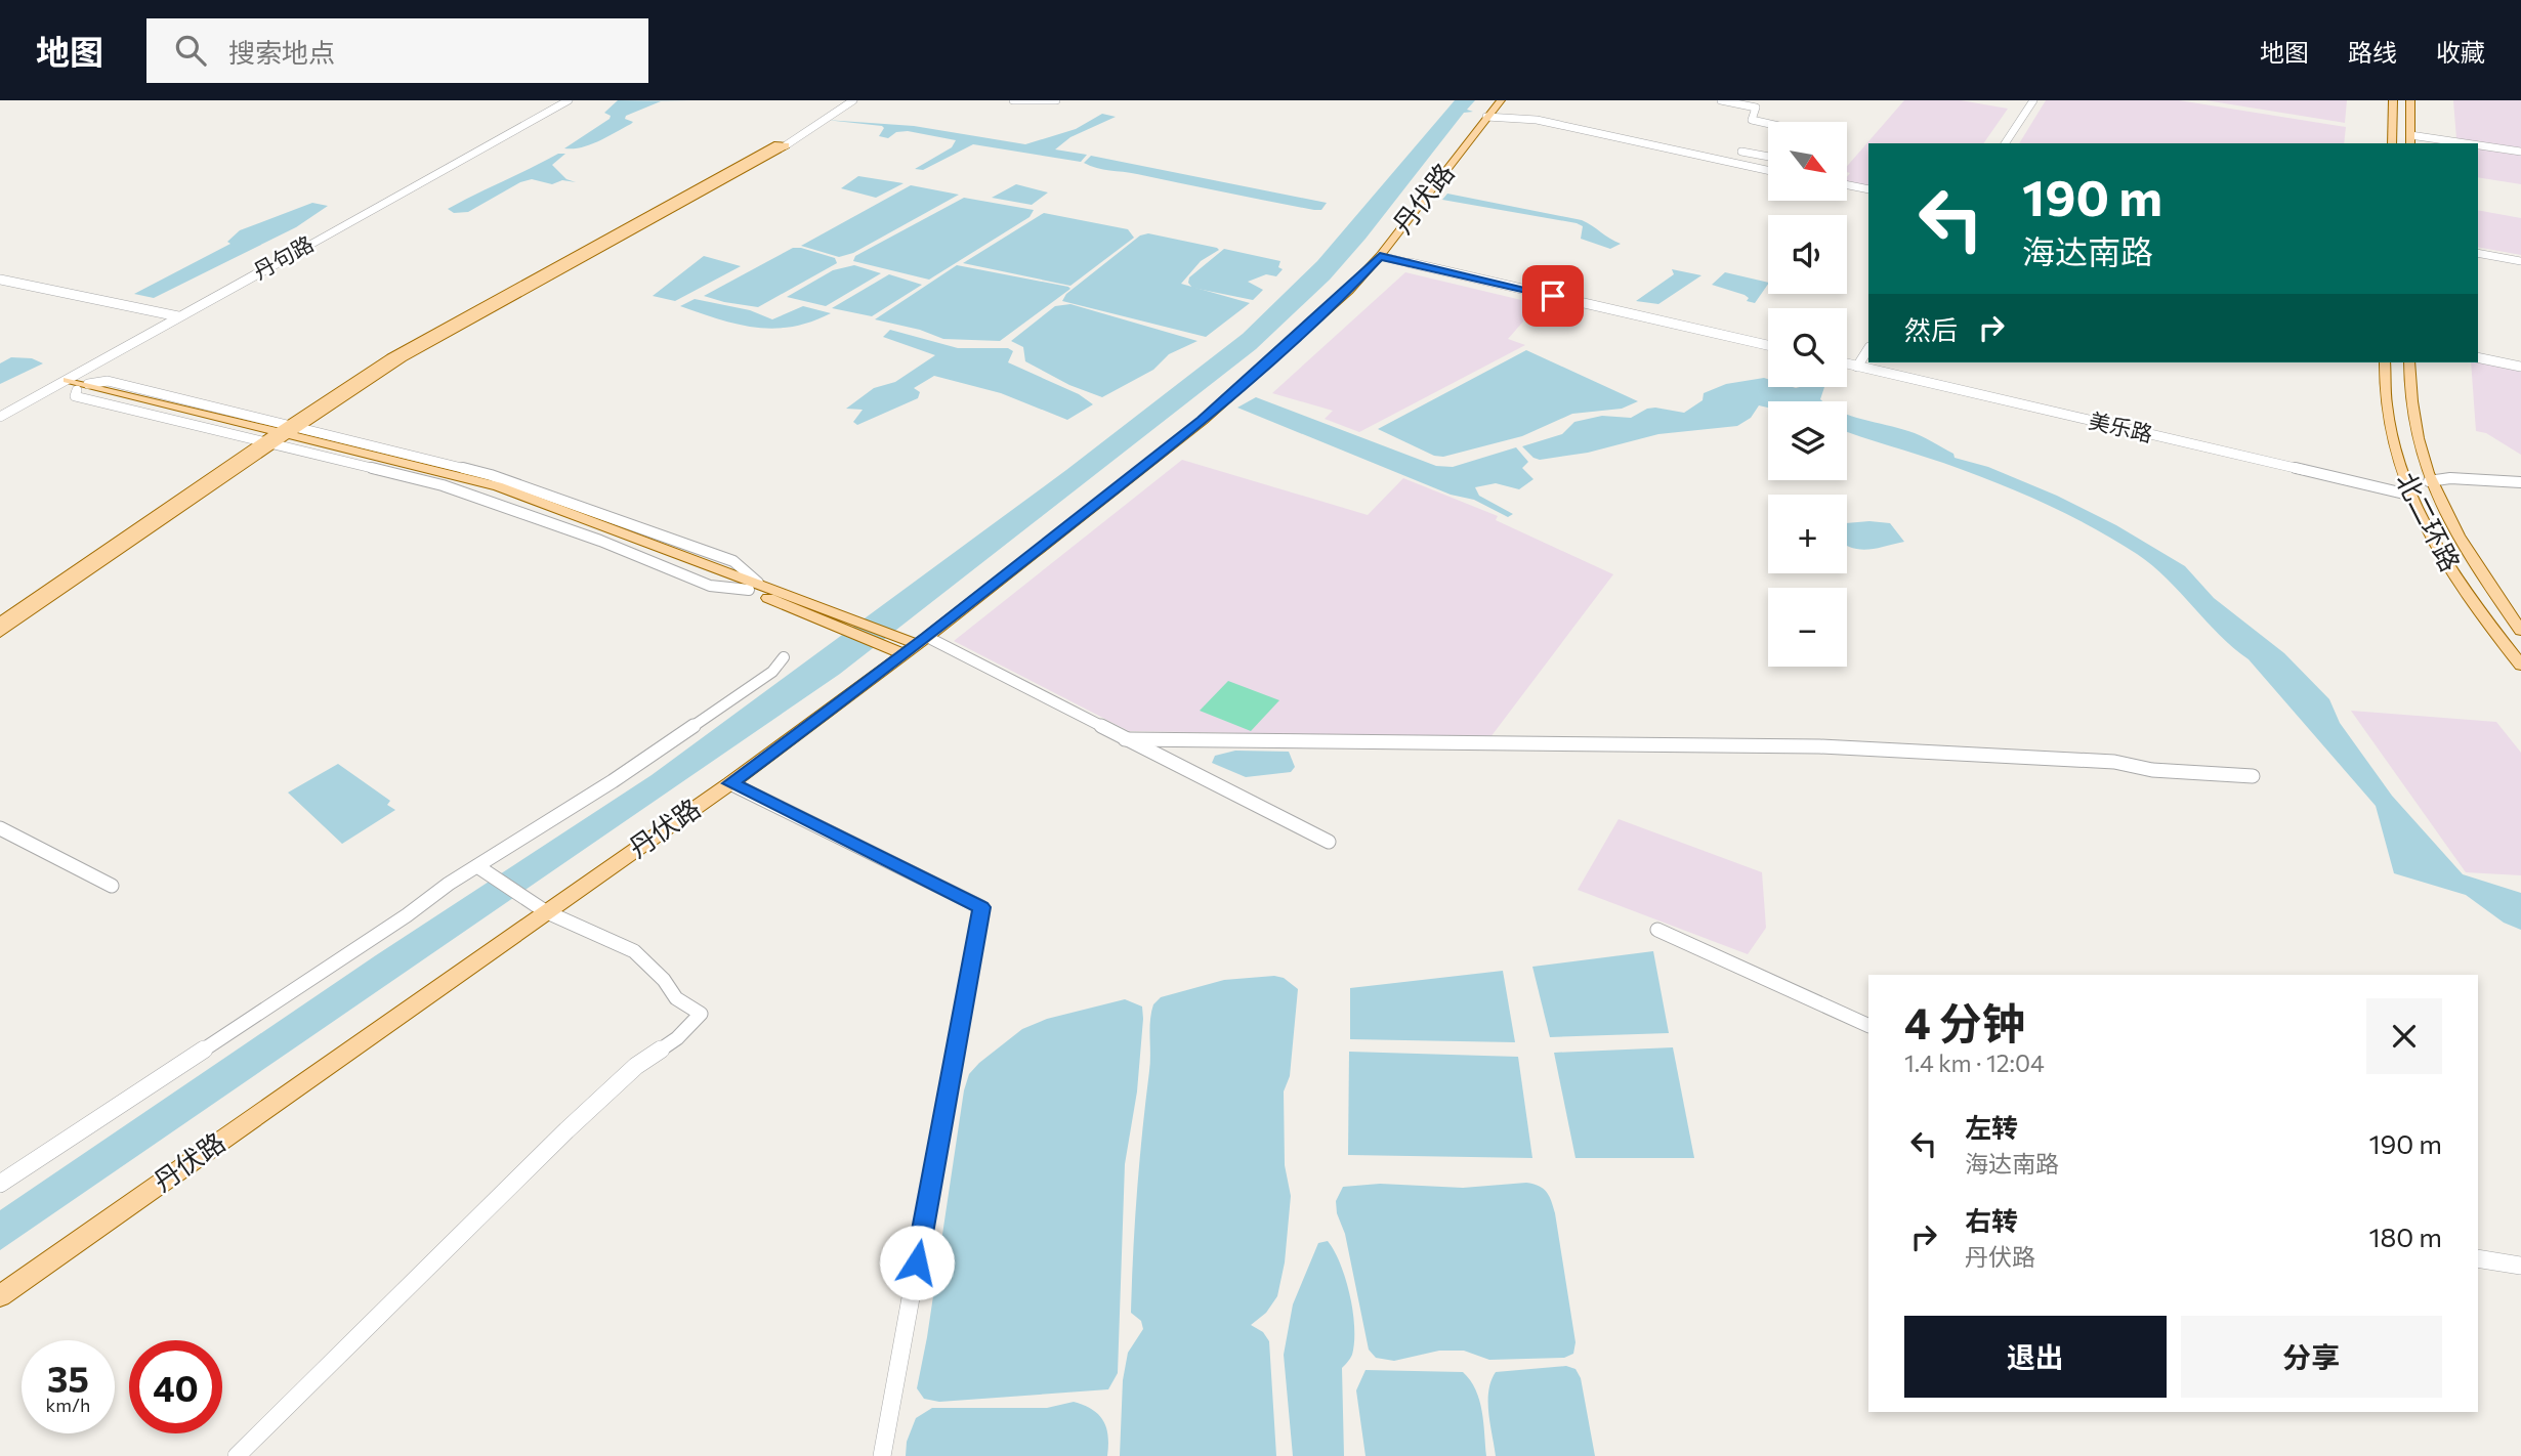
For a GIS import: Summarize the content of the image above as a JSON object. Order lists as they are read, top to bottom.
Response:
{
  "streets": {
    "main road": ["丹伏路", "北二环路"],
    "street": ["丹句路", "美乐路"]
  },
  "crossings": [
    ["美乐路", "北二环路"]
  ],
  "north": "bottom right",
  "page": {
    "header": "地图",
    "search": "搜索地点",
    "nav": ["地图", "路线", "收藏"],
    "map_buttons": ["+", "−"],
    "turn": ["190 m", "海达南路"],
    "then": "然后",
    "heading": ["4 分钟", "1.4 km · 12:04"],
    "list": [
      {
        "name": "左转",
        "note": "海达南路",
        "value": "190 m"
      },
      {
        "name": "右转",
        "note": "丹伏路",
        "value": "180 m"
      }
    ],
    "buttons": ["退出", "分享"],
    "speed": "35 km/h",
    "limit": "40"
  }
}
